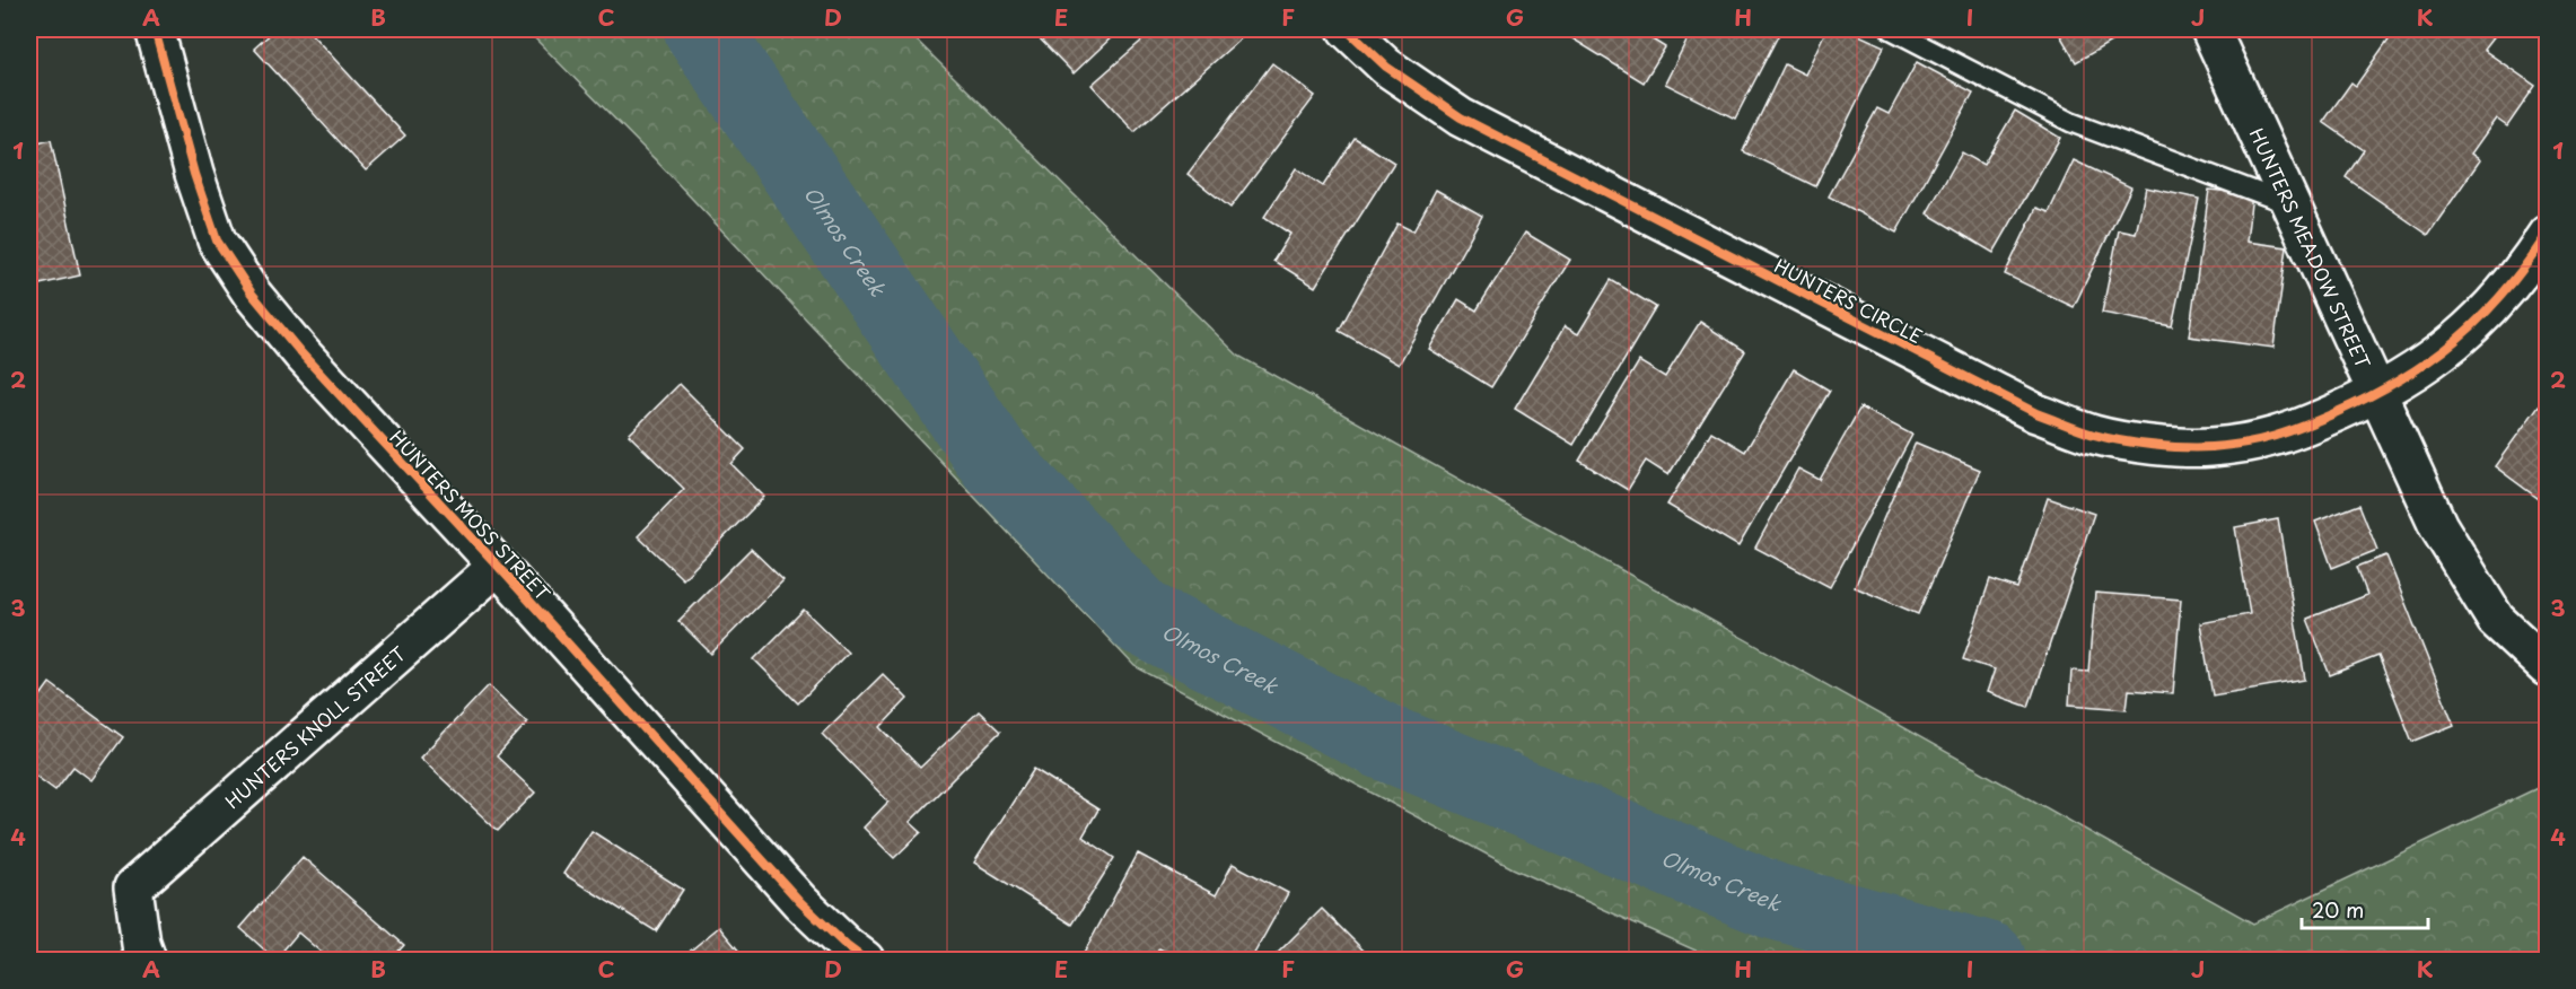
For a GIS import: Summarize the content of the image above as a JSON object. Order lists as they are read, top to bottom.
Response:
{
  "streets": {
    "street": [
      "HUNTERS MEADOW STREET",
      "HUNTERS CIRCLE",
      "HUNTERS MOSS STREET",
      "HUNTERS KNOLL STREET"
    ]
  },
  "crossings": [
    ["HUNTERS MEADOW STREET", "HUNTERS CIRCLE"],
    ["HUNTERS MOSS STREET", "HUNTERS KNOLL STREET"]
  ],
  "water": ["Olmos Creek"],
  "scale_bar": "20 m",
  "grid": {
    "columns": [
      "A",
      "B",
      "C",
      "D",
      "E",
      "F",
      "G",
      "H",
      "I",
      "J",
      "K"
    ],
    "rows": [
      "1",
      "2",
      "3",
      "4"
    ]
  }
}
